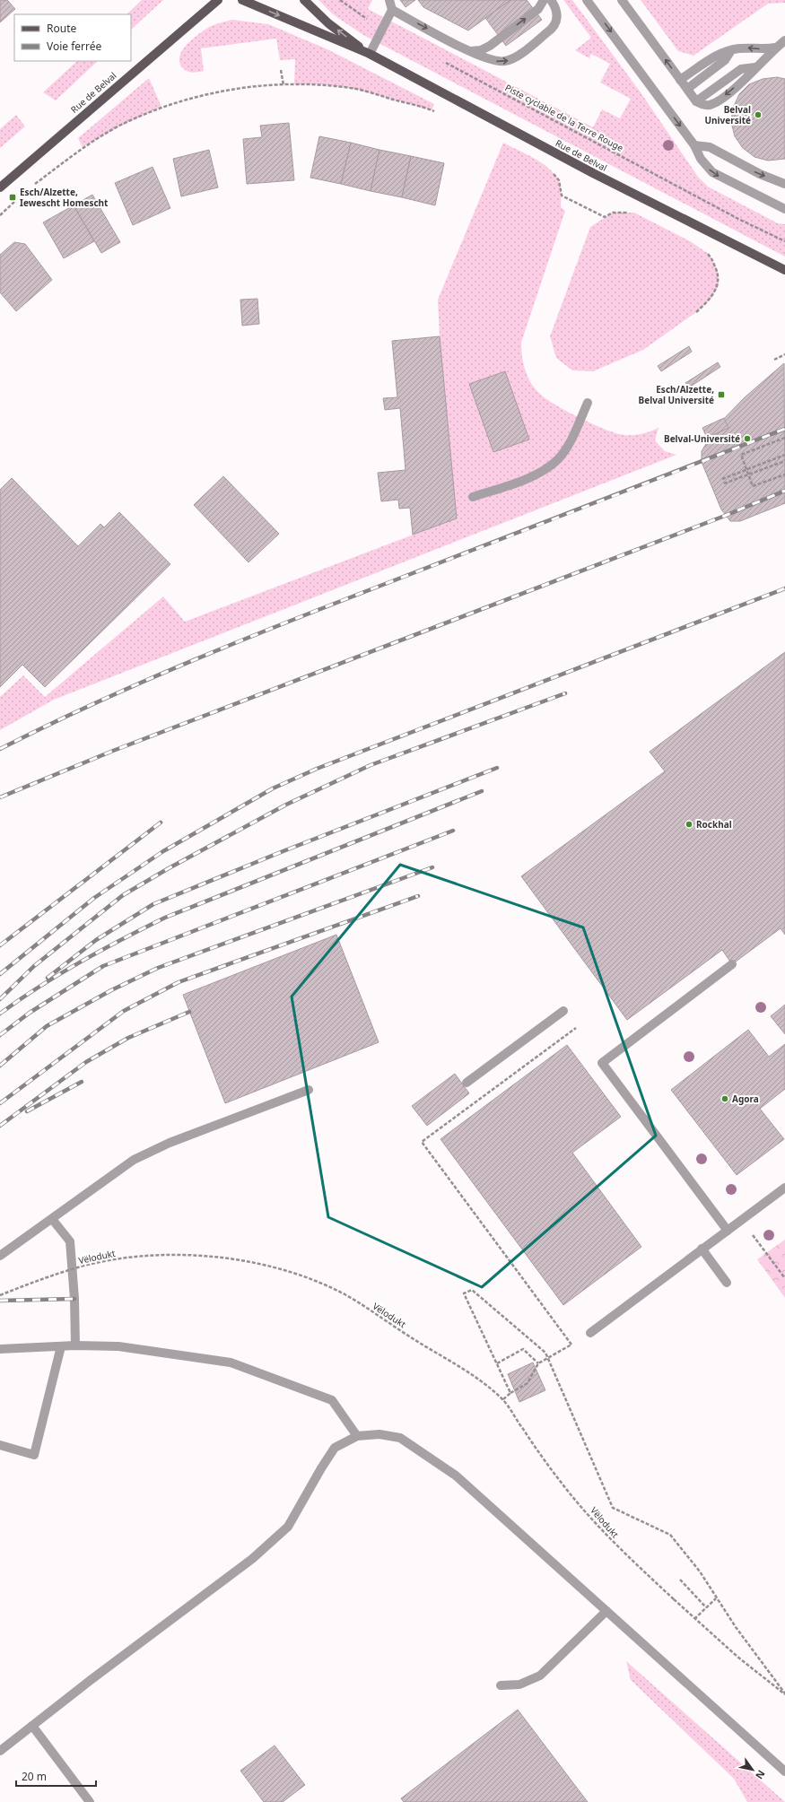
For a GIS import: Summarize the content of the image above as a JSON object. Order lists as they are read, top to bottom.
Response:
{
  "streets": {
    "main road": ["Rue de Belval"],
    "path": ["Piste cyclable de la Terre Rouge", "Vëlodukt"]
  },
  "places": {
    "other": [
      "Belval Université",
      "Belval-Université",
      "Rockhal",
      "Agora"
    ],
    "transit": ["Esch/Alzette, Iewescht Homescht", "Esch/Alzette, Belval Université"]
  },
  "legend": ["Route", "Voie ferrée"],
  "scale_bar": "20 m",
  "north": "bottom right"
}
